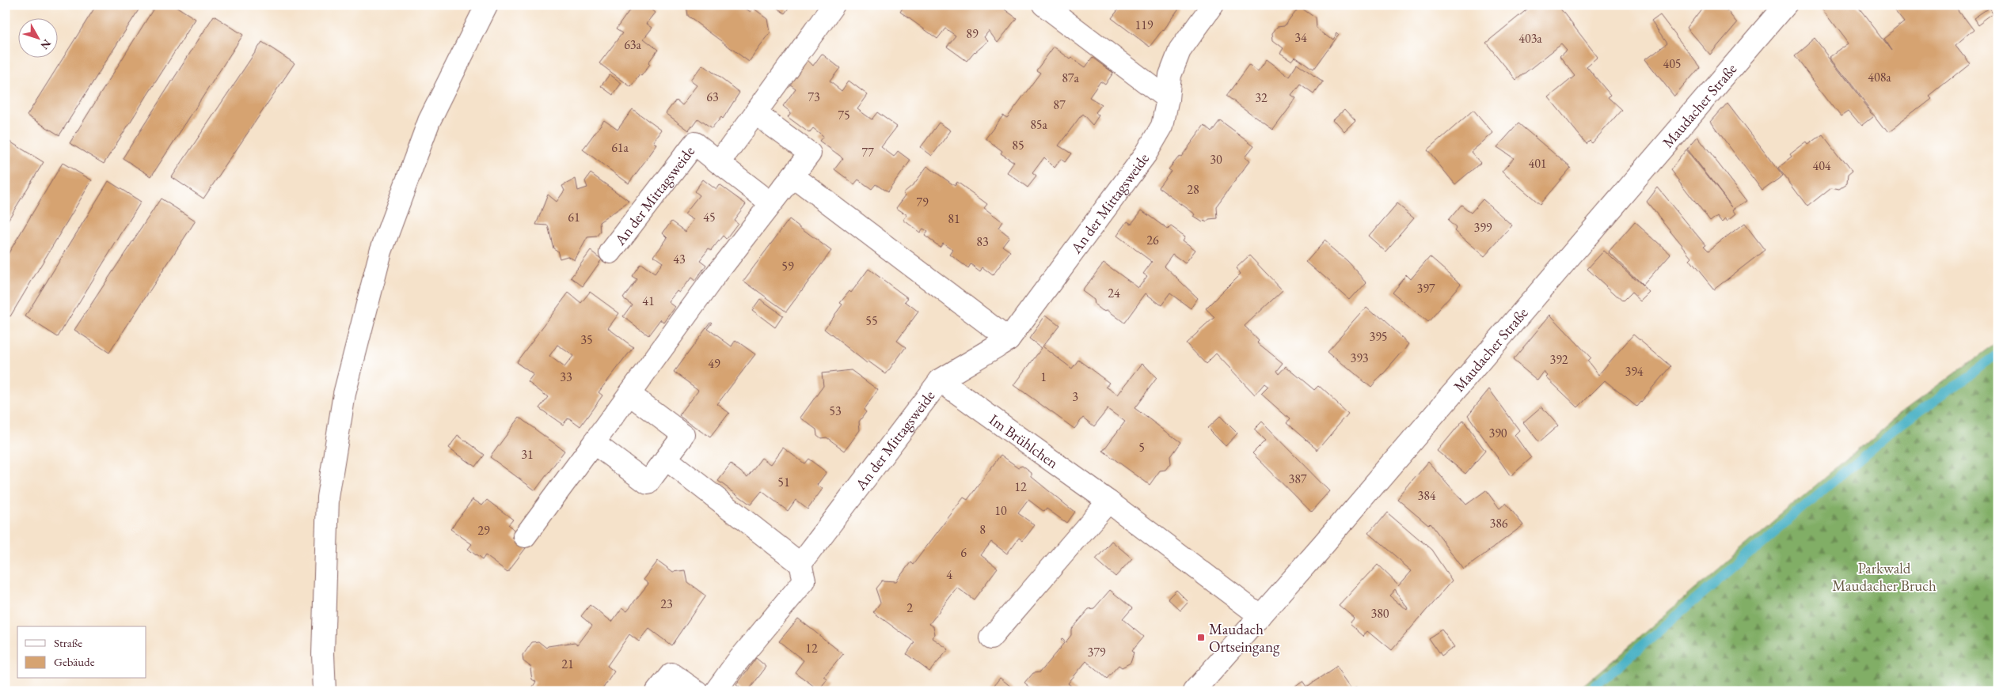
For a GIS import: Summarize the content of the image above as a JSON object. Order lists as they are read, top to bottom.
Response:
{
  "streets": {
    "street": ["Maudacher Straße", "An der Mittagsweide", "Im Brühlchen"]
  },
  "crossings": [
    ["Maudacher Straße", "Im Brühlchen"],
    ["An der Mittagsweide", "Im Brühlchen"]
  ],
  "parks": ["Parkwald Maudacher Bruch"],
  "places": {
    "transit": ["Maudach Ortseingang"]
  },
  "house_numbers": [
    "119",
    "89",
    "34",
    "403a",
    "63a",
    "405",
    "408a",
    "87a",
    "63",
    "73",
    "32",
    "87",
    "75",
    "85a",
    "85",
    "61a",
    "77",
    "30",
    "401",
    "404",
    "28",
    "79",
    "61",
    "45",
    "81",
    "399",
    "26",
    "83",
    "43",
    "59",
    "397",
    "24",
    "41",
    "55",
    "395",
    "35",
    "393",
    "392",
    "49",
    "394",
    "33",
    "1",
    "3",
    "53",
    "390",
    "5",
    "31",
    "387",
    "51",
    "12",
    "384",
    "10",
    "386",
    "8",
    "29",
    "6",
    "4",
    "23",
    "2",
    "380",
    "12",
    "379",
    "21"
  ],
  "legend": ["Straße", "Gebäude"],
  "north": "bottom right"
}
